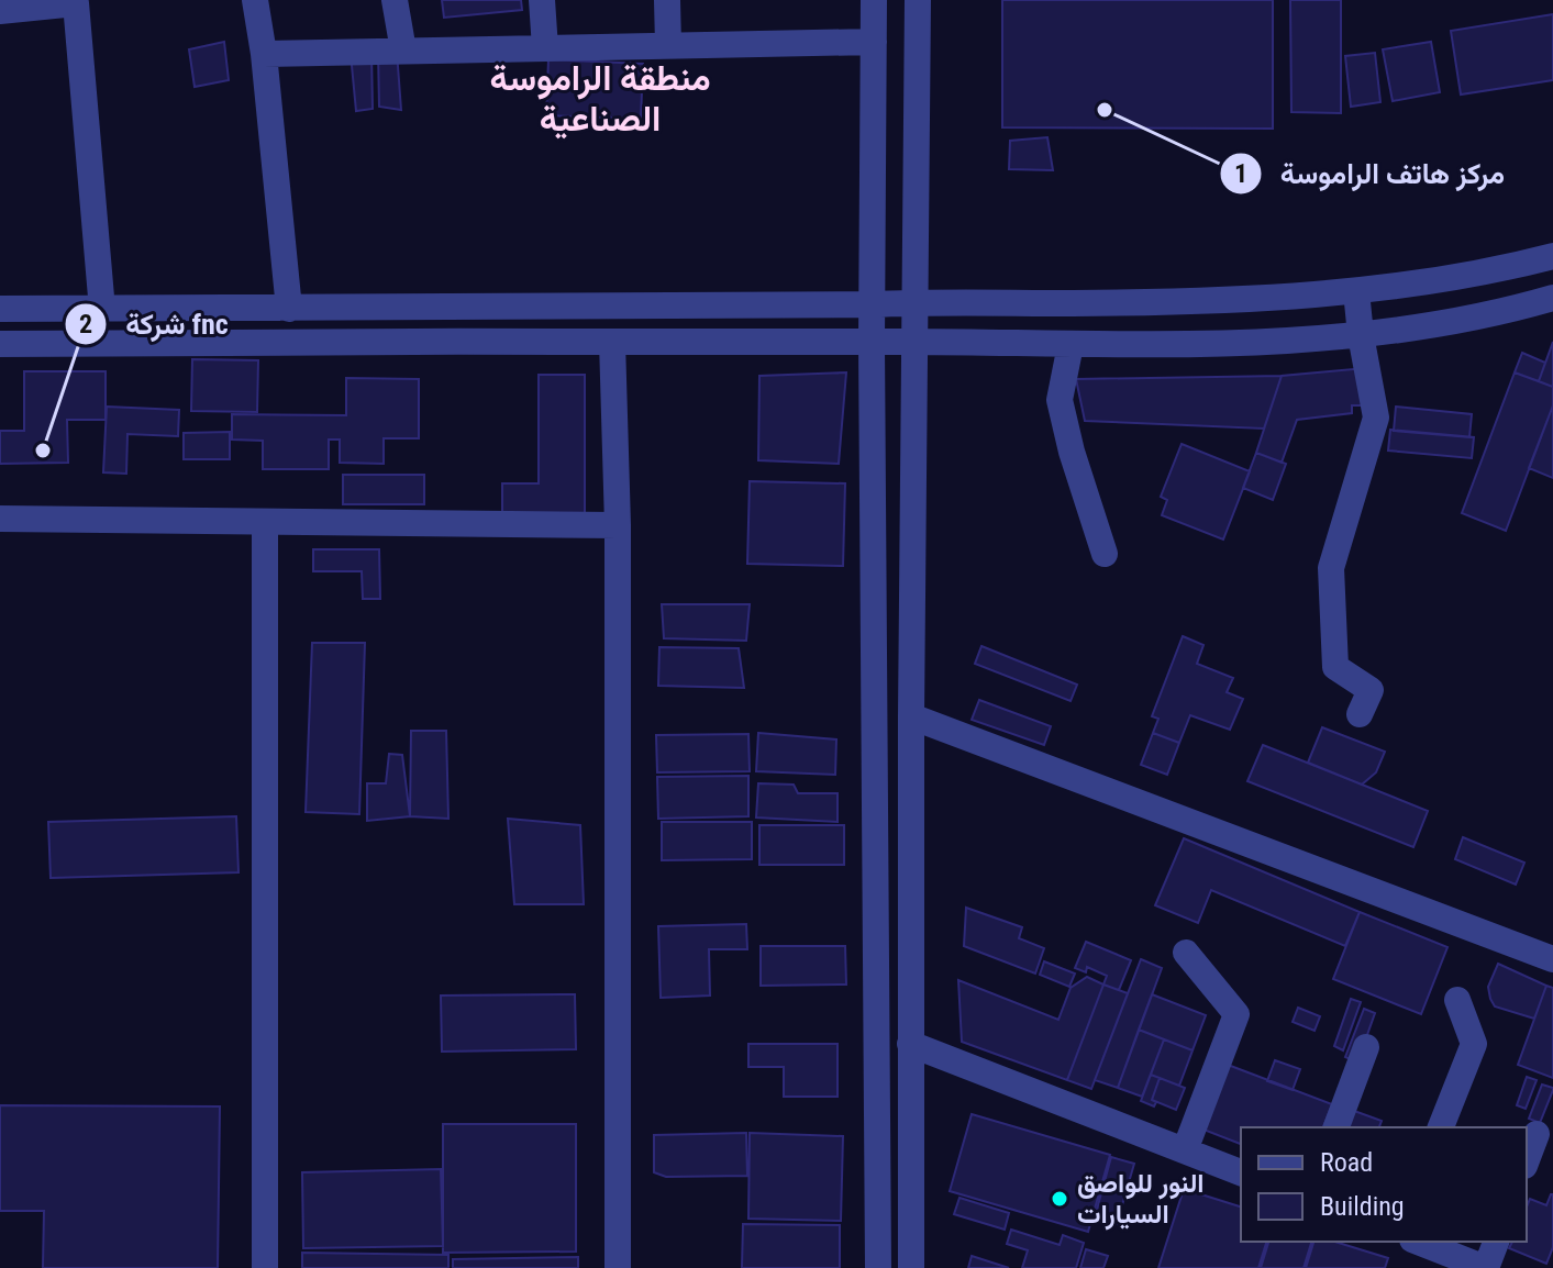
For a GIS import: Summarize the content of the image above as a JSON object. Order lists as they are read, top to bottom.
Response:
{
  "districts": ["منطقة الراموسة الصناعية"],
  "places": ["مركز هاتف الراموسة", "شركة fnc", "النور للواصق السيارات"],
  "legend": ["Road", "Building"]
}
